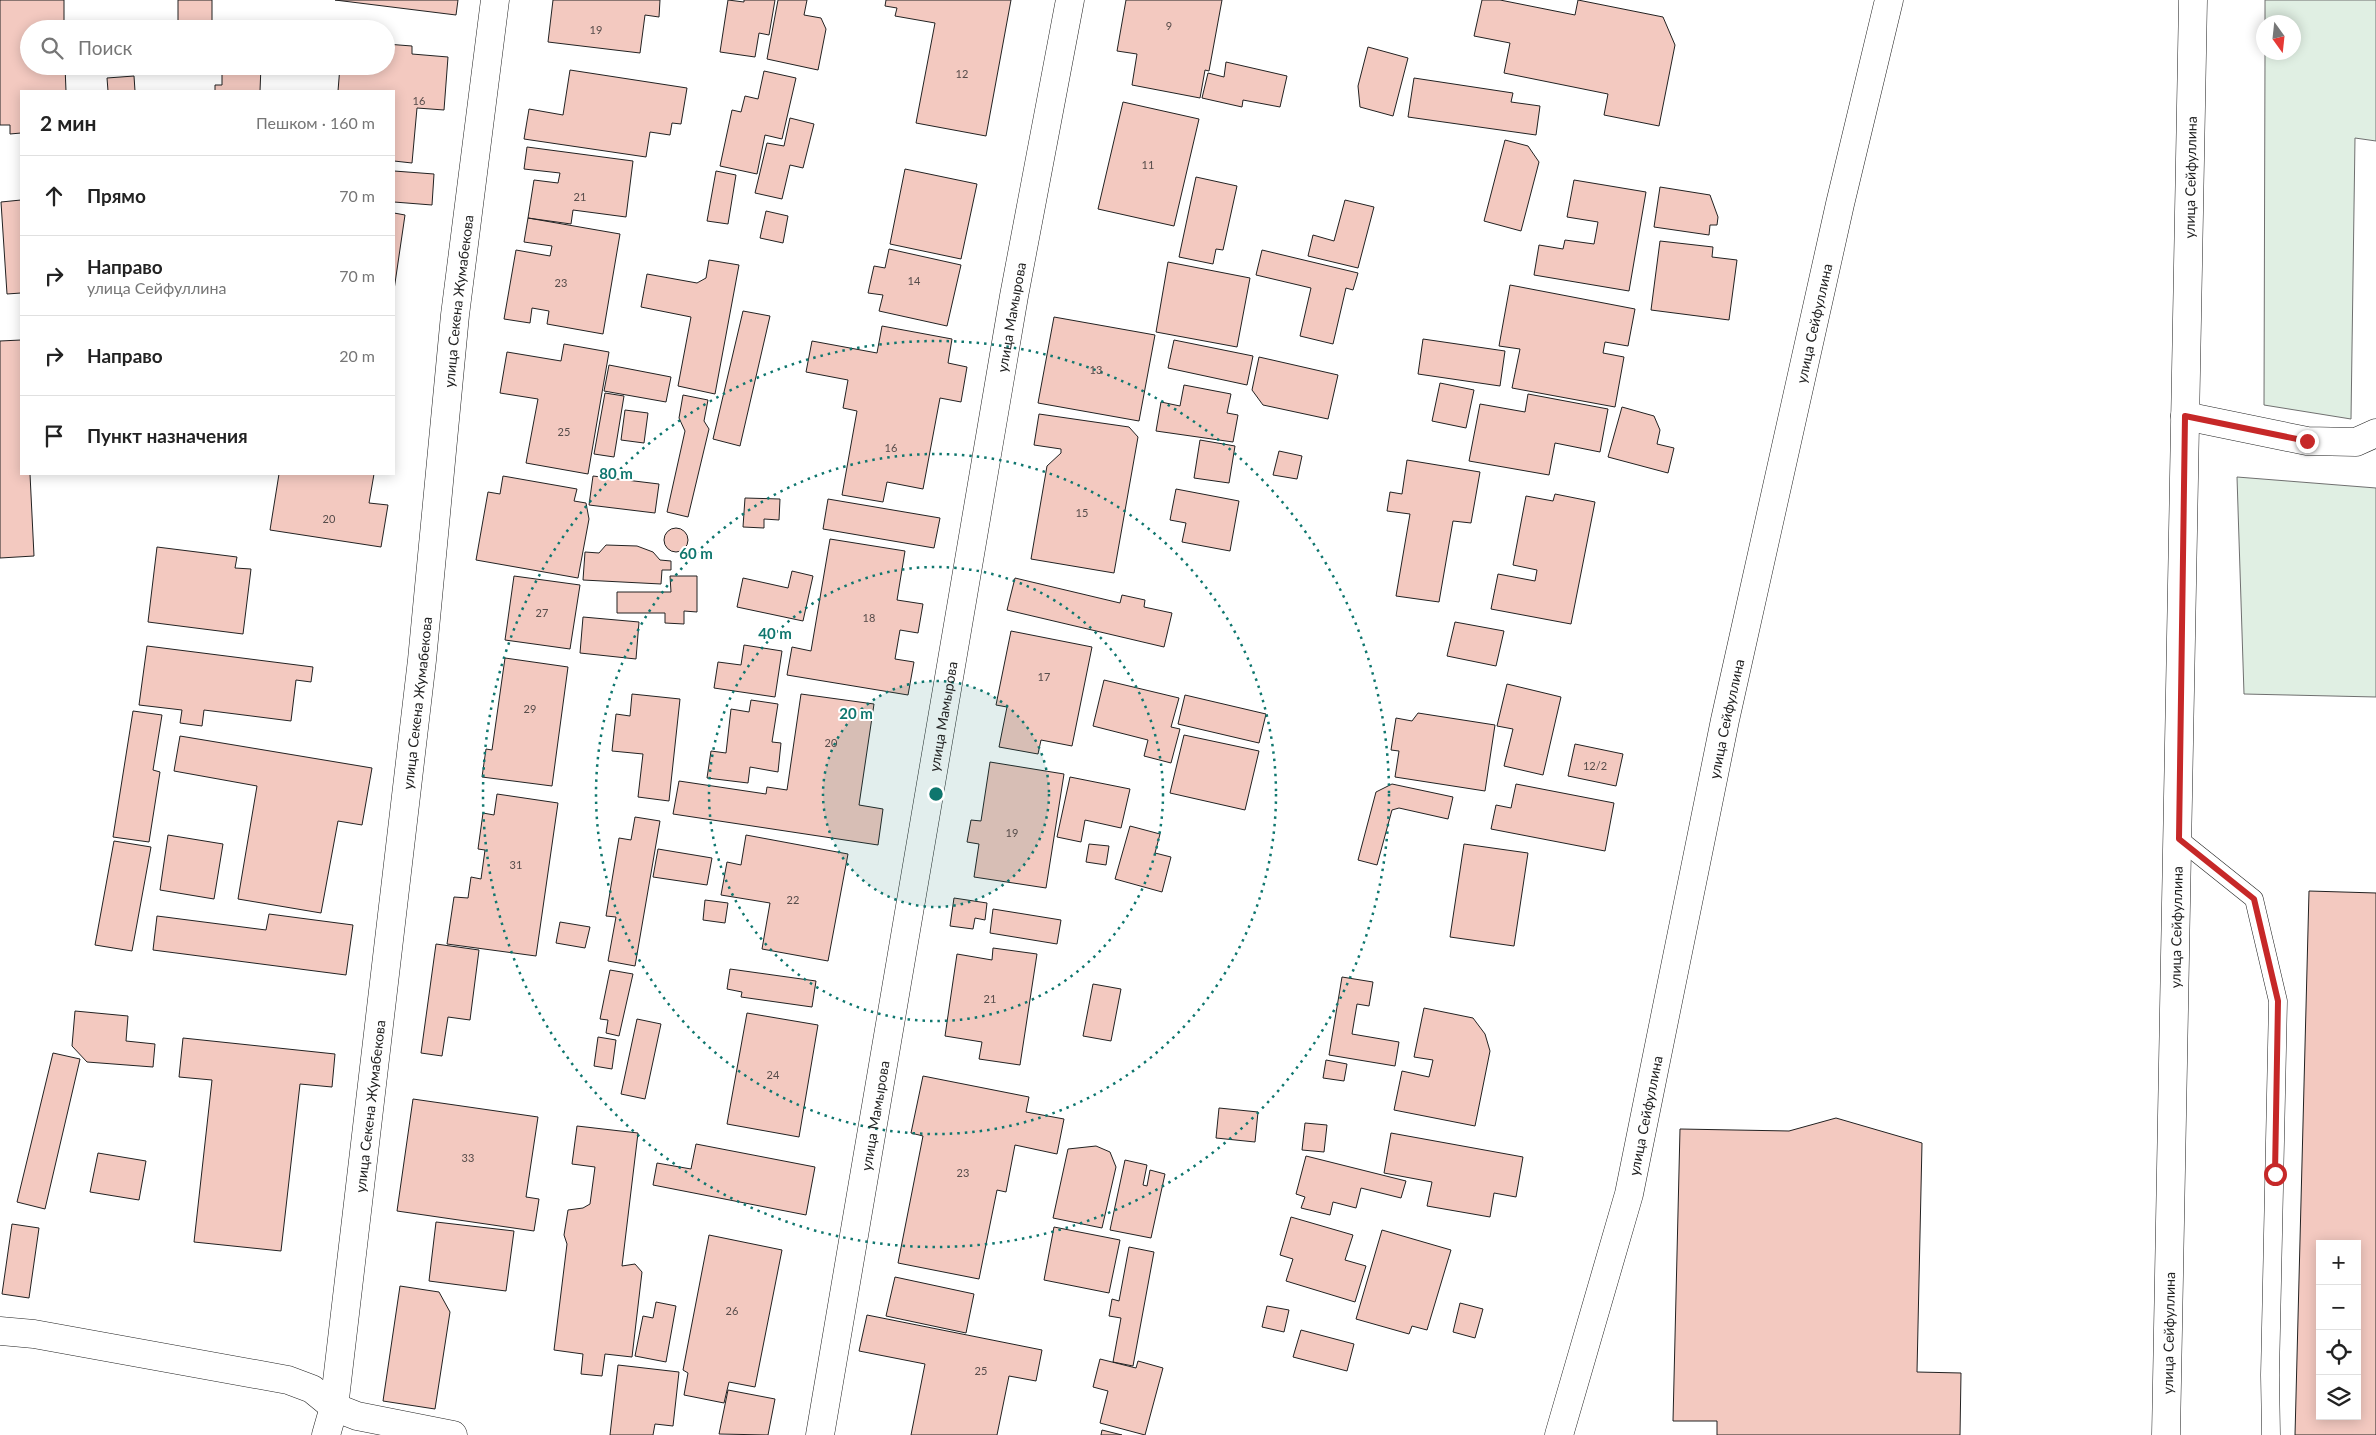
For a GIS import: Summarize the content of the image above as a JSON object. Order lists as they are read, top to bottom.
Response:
{
  "streets": {
    "street": ["улица Сейфуллина", "улица Секена Жумабекова", "улица Мамырова"]
  },
  "house_numbers": [
    "9",
    "19",
    "12",
    "16",
    "11",
    "21",
    "14",
    "23",
    "13",
    "25",
    "16",
    "15",
    "20",
    "27",
    "18",
    "17",
    "29",
    "20",
    "12/2",
    "19",
    "31",
    "22",
    "21",
    "24",
    "33",
    "23",
    "26",
    "25"
  ],
  "north": "bottom",
  "page": {
    "search": "Поиск",
    "heading": ["2 мин", "Пешком · 160 m"],
    "list": [
      ["Прямо", "70 m"],
      ["Направо", "улица Сейфуллина", "70 m"],
      ["Направо", "20 m"],
      "Пункт назначения"
    ],
    "map_buttons": ["+", "−"]
  },
  "rings": [
    "80 m",
    "60 m",
    "40 m",
    "20 m"
  ]
}
